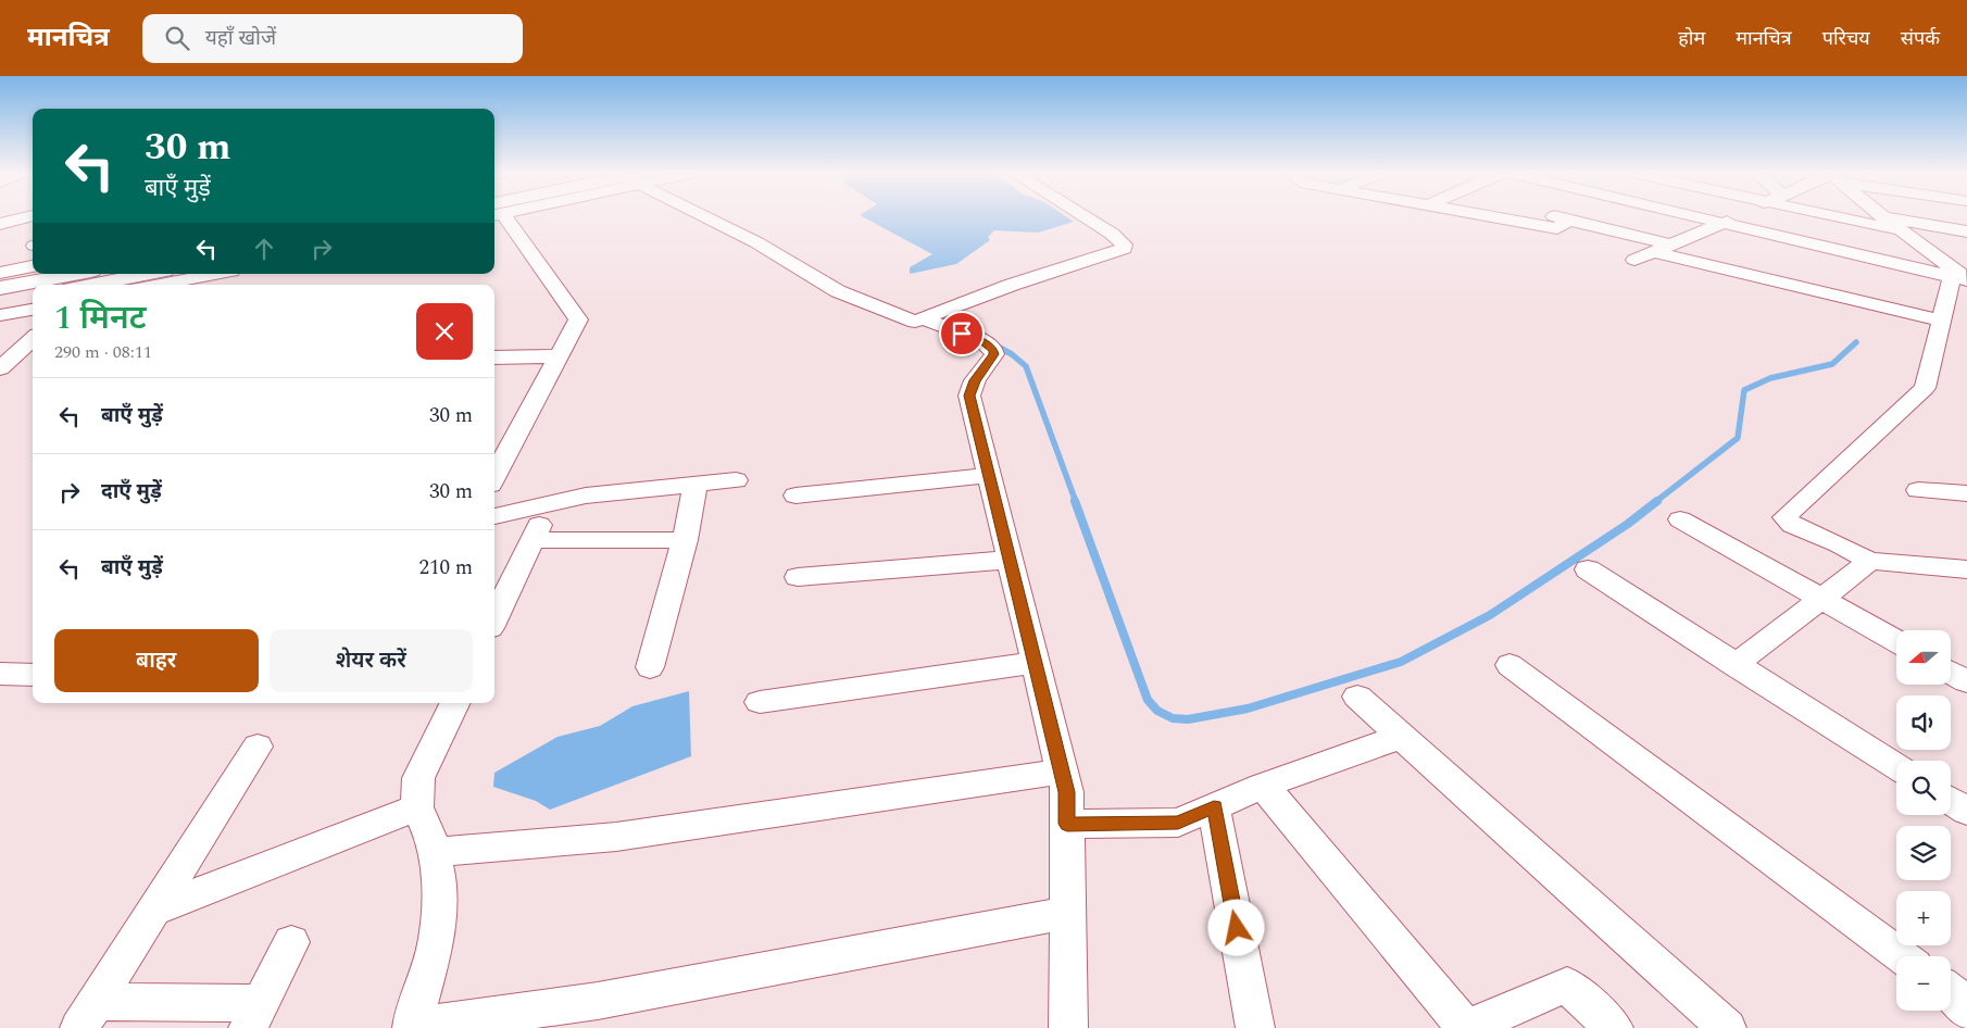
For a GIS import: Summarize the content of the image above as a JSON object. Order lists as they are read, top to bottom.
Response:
{
  "north": "left",
  "page": {
    "header": "मानचित्र",
    "search": "यहाँ खोजें",
    "nav": [
      "होम",
      "मानचित्र",
      "परिचय",
      "संपर्क"
    ],
    "turn": ["30 m", "बाएँ मुड़ें"],
    "heading": ["1 मिनट", "290 m · 08:11"],
    "list": [
      {
        "name": "बाएँ मुड़ें",
        "value": "30 m"
      },
      {
        "name": "दाएँ मुड़ें",
        "value": "30 m"
      },
      {
        "name": "बाएँ मुड़ें",
        "value": "210 m"
      }
    ],
    "buttons": ["बाहर", "शेयर करें"],
    "map_buttons": ["+", "−"]
  }
}
